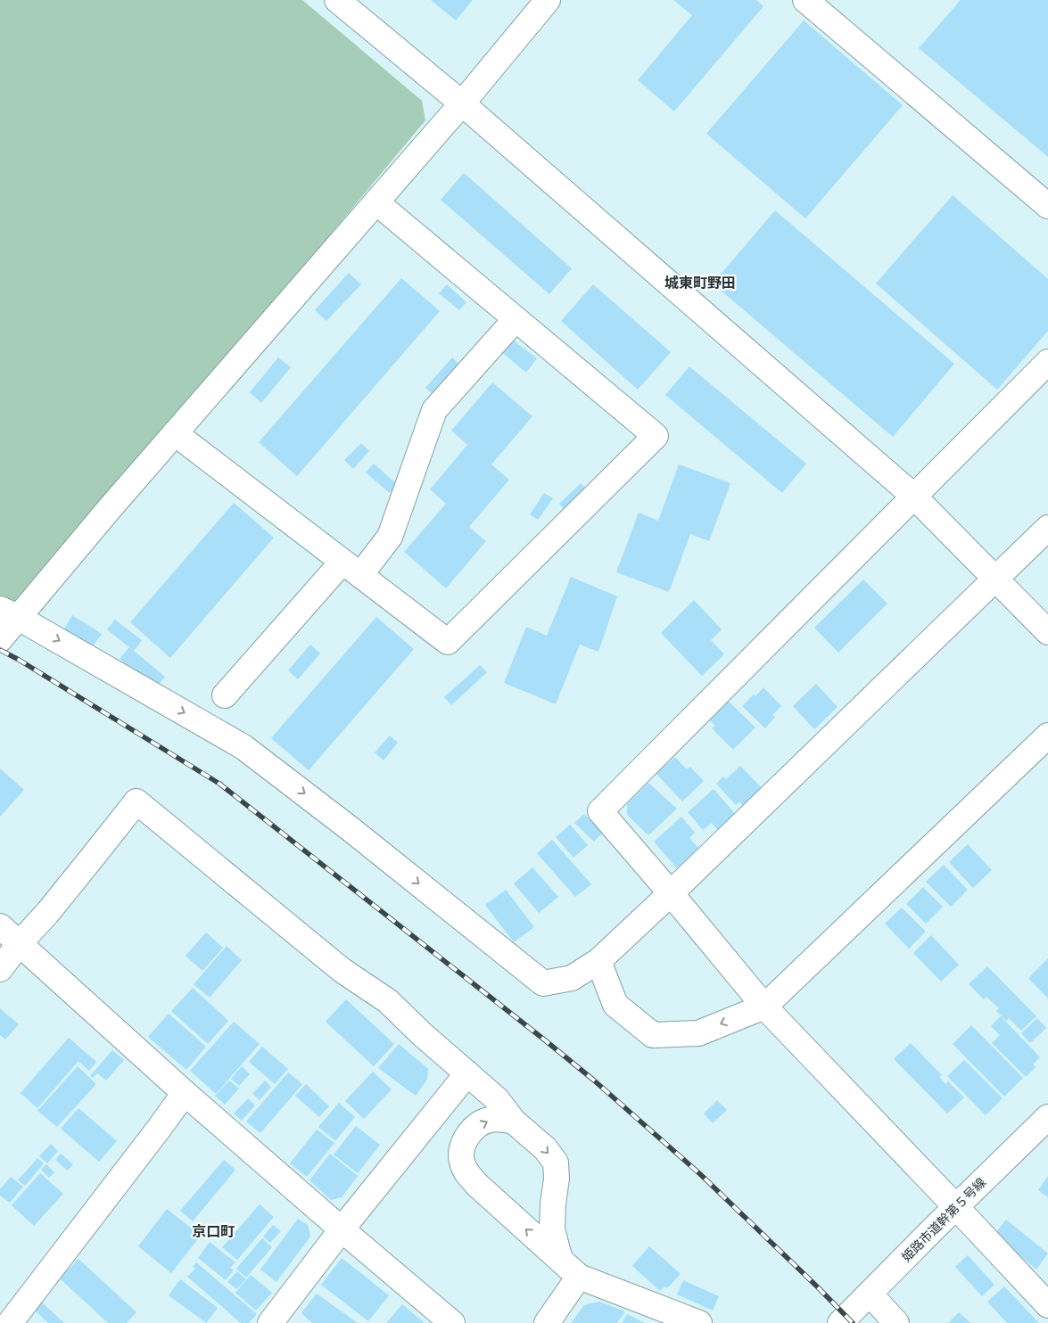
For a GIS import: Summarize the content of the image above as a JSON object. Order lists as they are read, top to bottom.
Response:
{
  "streets": {
    "street": ["姫路市道幹第５号線"]
  },
  "districts": ["城東町野田", "京口町"]
}
